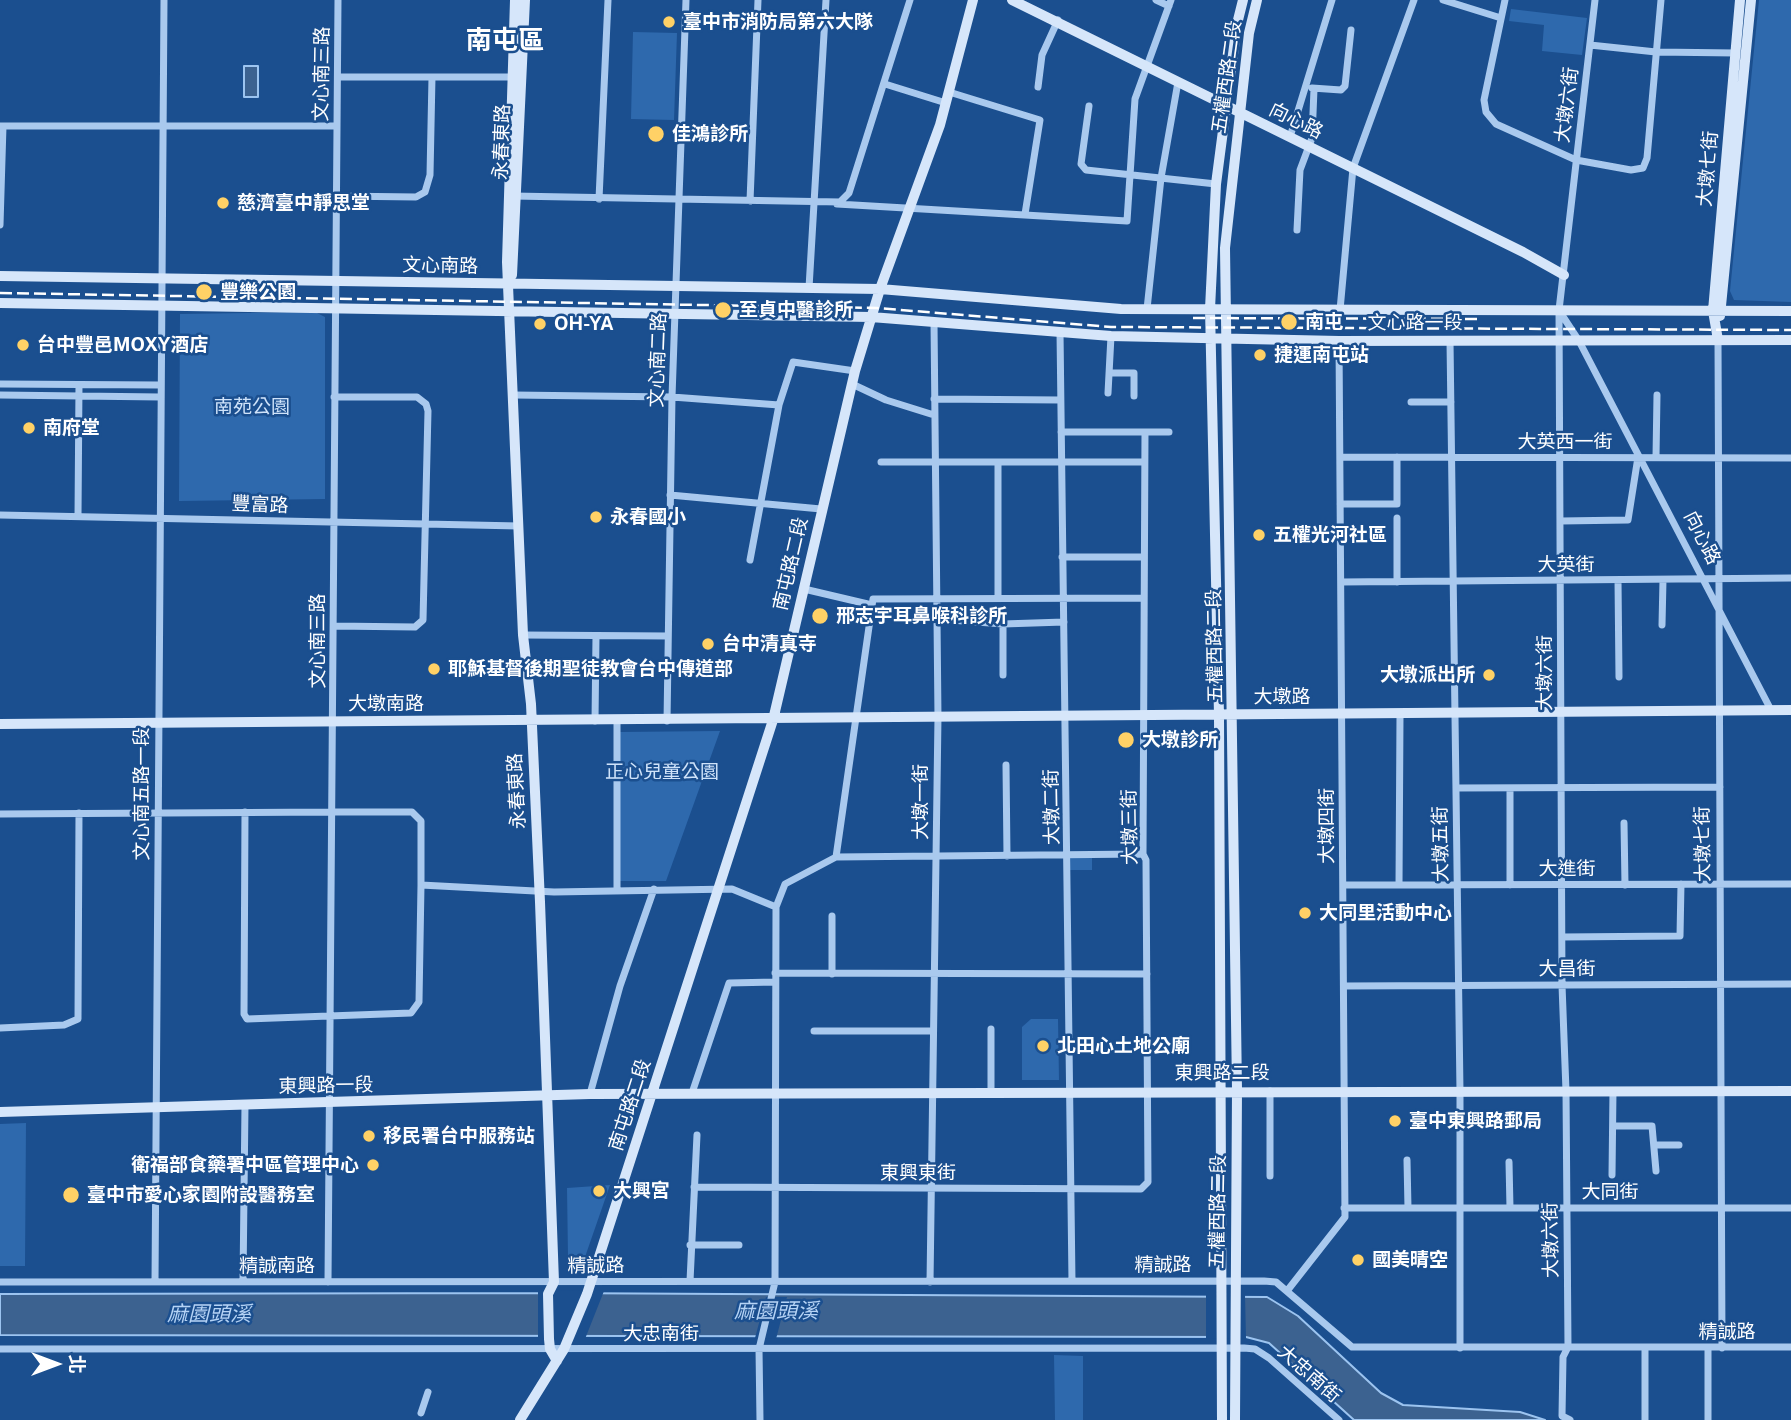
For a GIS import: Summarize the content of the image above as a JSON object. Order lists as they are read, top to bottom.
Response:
{
  "streets": {
    "main road": [
      "五權西路二段",
      "向心路",
      "永春東路",
      "大墩七街",
      "文心南路",
      "文心路一段",
      "南屯路二段",
      "大墩路",
      "大墩南路",
      "東興路二段",
      "東興路一段"
    ],
    "street": [
      "文心南三路",
      "大墩六街",
      "文心南二路",
      "大英西一街",
      "豐富路",
      "大英街",
      "文心南五路一段",
      "大墩一街",
      "大墩二街",
      "大墩四街",
      "大墩三街",
      "大墩五街",
      "大進街",
      "大昌街",
      "東興東街",
      "大同街",
      "精誠路",
      "精誠南路",
      "大忠南街"
    ]
  },
  "crossings": [
    ["文心南三路", "文心南路"],
    ["文心南三路", "豐富路"],
    ["文心南三路", "大墩南路"],
    ["文心南三路", "東興路一段"],
    ["文心南三路", "精誠南路"],
    ["五權西路二段", "向心路"],
    ["五權西路二段", "文心路一段"],
    ["五權西路二段", "大墩路"],
    ["五權西路二段", "東興路二段"],
    ["五權西路二段", "精誠路"],
    ["五權西路二段", "大忠南街"],
    ["大墩六街", "向心路"],
    ["大墩六街", "文心路一段"],
    ["大墩六街", "大英西一街"],
    ["大墩六街", "大英街"],
    ["大墩六街", "大墩路"],
    ["大墩六街", "大進街"],
    ["大墩六街", "大昌街"],
    ["大墩六街", "東興路二段"],
    ["大墩六街", "大同街"],
    ["大墩六街", "精誠路"],
    ["向心路", "大墩七街"],
    ["向心路", "文心路一段"],
    ["向心路", "大英西一街"],
    ["向心路", "大英街"],
    ["向心路", "大墩路"],
    ["永春東路", "文心南路"],
    ["永春東路", "豐富路"],
    ["永春東路", "大墩南路"],
    ["永春東路", "東興路一段"],
    ["永春東路", "精誠路"],
    ["永春東路", "精誠南路"],
    ["永春東路", "大忠南街"],
    ["大墩七街", "文心路一段"],
    ["大墩七街", "大英西一街"],
    ["大墩七街", "大英街"],
    ["大墩七街", "大墩路"],
    ["大墩七街", "大進街"],
    ["大墩七街", "大昌街"],
    ["大墩七街", "東興路二段"],
    ["大墩七街", "大同街"],
    ["大墩七街", "精誠路"],
    ["文心南路", "文心路一段"],
    ["文心南路", "文心南二路"],
    ["文心南路", "南屯路二段"],
    ["文心南路", "文心南五路一段"],
    ["文心路一段", "南屯路二段"],
    ["文心路一段", "大墩一街"],
    ["文心路一段", "大墩二街"],
    ["文心路一段", "大墩四街"],
    ["文心路一段", "大墩五街"],
    ["文心南二路", "大墩南路"],
    ["大英西一街", "大墩四街"],
    ["大英西一街", "大墩五街"],
    ["豐富路", "文心南五路一段"],
    ["南屯路二段", "大墩路"],
    ["南屯路二段", "大墩南路"],
    ["南屯路二段", "東興路二段"],
    ["南屯路二段", "東興路一段"],
    ["南屯路二段", "精誠路"],
    ["南屯路二段", "大忠南街"],
    ["大英街", "大墩四街"],
    ["大英街", "大墩五街"],
    ["大墩路", "大墩南路"],
    ["大墩路", "大墩一街"],
    ["大墩路", "大墩二街"],
    ["大墩路", "大墩四街"],
    ["大墩路", "大墩三街"],
    ["大墩路", "大墩五街"],
    ["大墩南路", "文心南五路一段"],
    ["文心南五路一段", "東興路一段"],
    ["文心南五路一段", "精誠南路"],
    ["大墩一街", "東興路二段"],
    ["大墩一街", "東興東街"],
    ["大墩一街", "精誠路"],
    ["大墩二街", "東興路二段"],
    ["大墩二街", "東興東街"],
    ["大墩二街", "精誠路"],
    ["大墩四街", "大進街"],
    ["大墩四街", "大昌街"],
    ["大墩四街", "東興路二段"],
    ["大墩四街", "大同街"],
    ["大墩四街", "精誠路"],
    ["大墩三街", "東興路二段"],
    ["大墩三街", "東興東街"],
    ["大墩五街", "大進街"],
    ["大墩五街", "大昌街"],
    ["大墩五街", "東興路二段"],
    ["大墩五街", "大同街"],
    ["大墩五街", "精誠路"],
    ["東興路二段", "東興路一段"],
    ["精誠路", "精誠南路"]
  ],
  "districts": ["南屯區"],
  "water": ["麻園頭溪"],
  "parks": ["南苑公園", "正心兒童公園"],
  "places": [
    "臺中市消防局第六大隊",
    "佳鴻診所",
    "慈濟臺中靜思堂",
    "豐樂公園",
    "至貞中醫診所",
    "南屯",
    "OH-YA",
    "台中豐邑MOXY酒店",
    "捷運南屯站",
    "南府堂",
    "永春國小",
    "五權光河社區",
    "邢志宇耳鼻喉科診所",
    "台中清真寺",
    "耶穌基督後期聖徒教會台中傳道部",
    "大墩派出所",
    "大墩診所",
    "大同里活動中心",
    "北田心土地公廟",
    "臺中東興路郵局",
    "移民署台中服務站",
    "衛福部食藥署中區管理中心",
    "大興宮",
    "臺中市愛心家園附設醫務室",
    "國美晴空"
  ],
  "north": "right"
}
